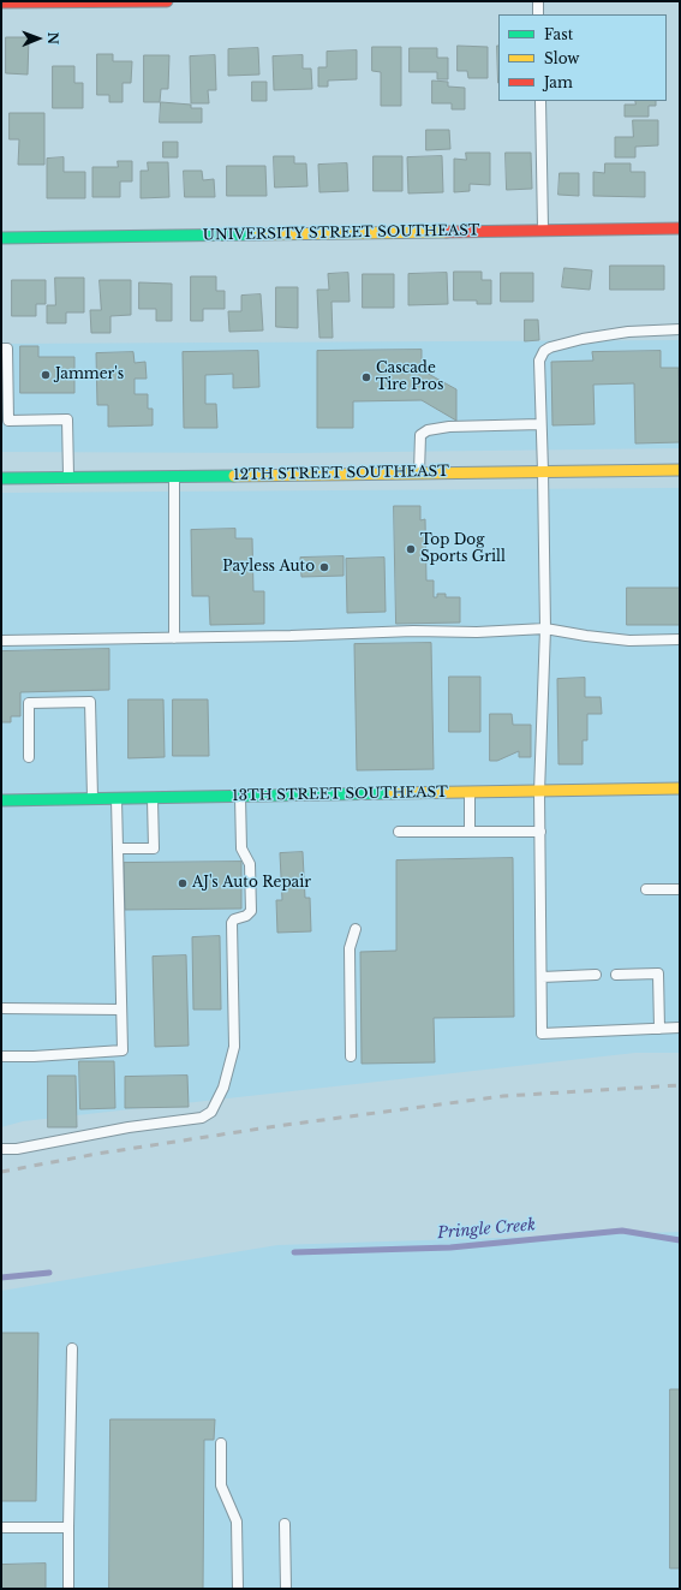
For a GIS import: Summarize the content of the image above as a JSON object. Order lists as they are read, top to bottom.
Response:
{
  "streets": {
    "main road": ["UNIVERSITY STREET SOUTHEAST", "12TH STREET SOUTHEAST", "13TH STREET SOUTHEAST"]
  },
  "water": ["Pringle Creek"],
  "places": [
    "Jammer's",
    "Cascade Tire Pros",
    "Top Dog Sports Grill",
    "Payless Auto",
    "AJ's Auto Repair"
  ],
  "legend": ["Fast", "Slow", "Jam"],
  "north": "right"
}
